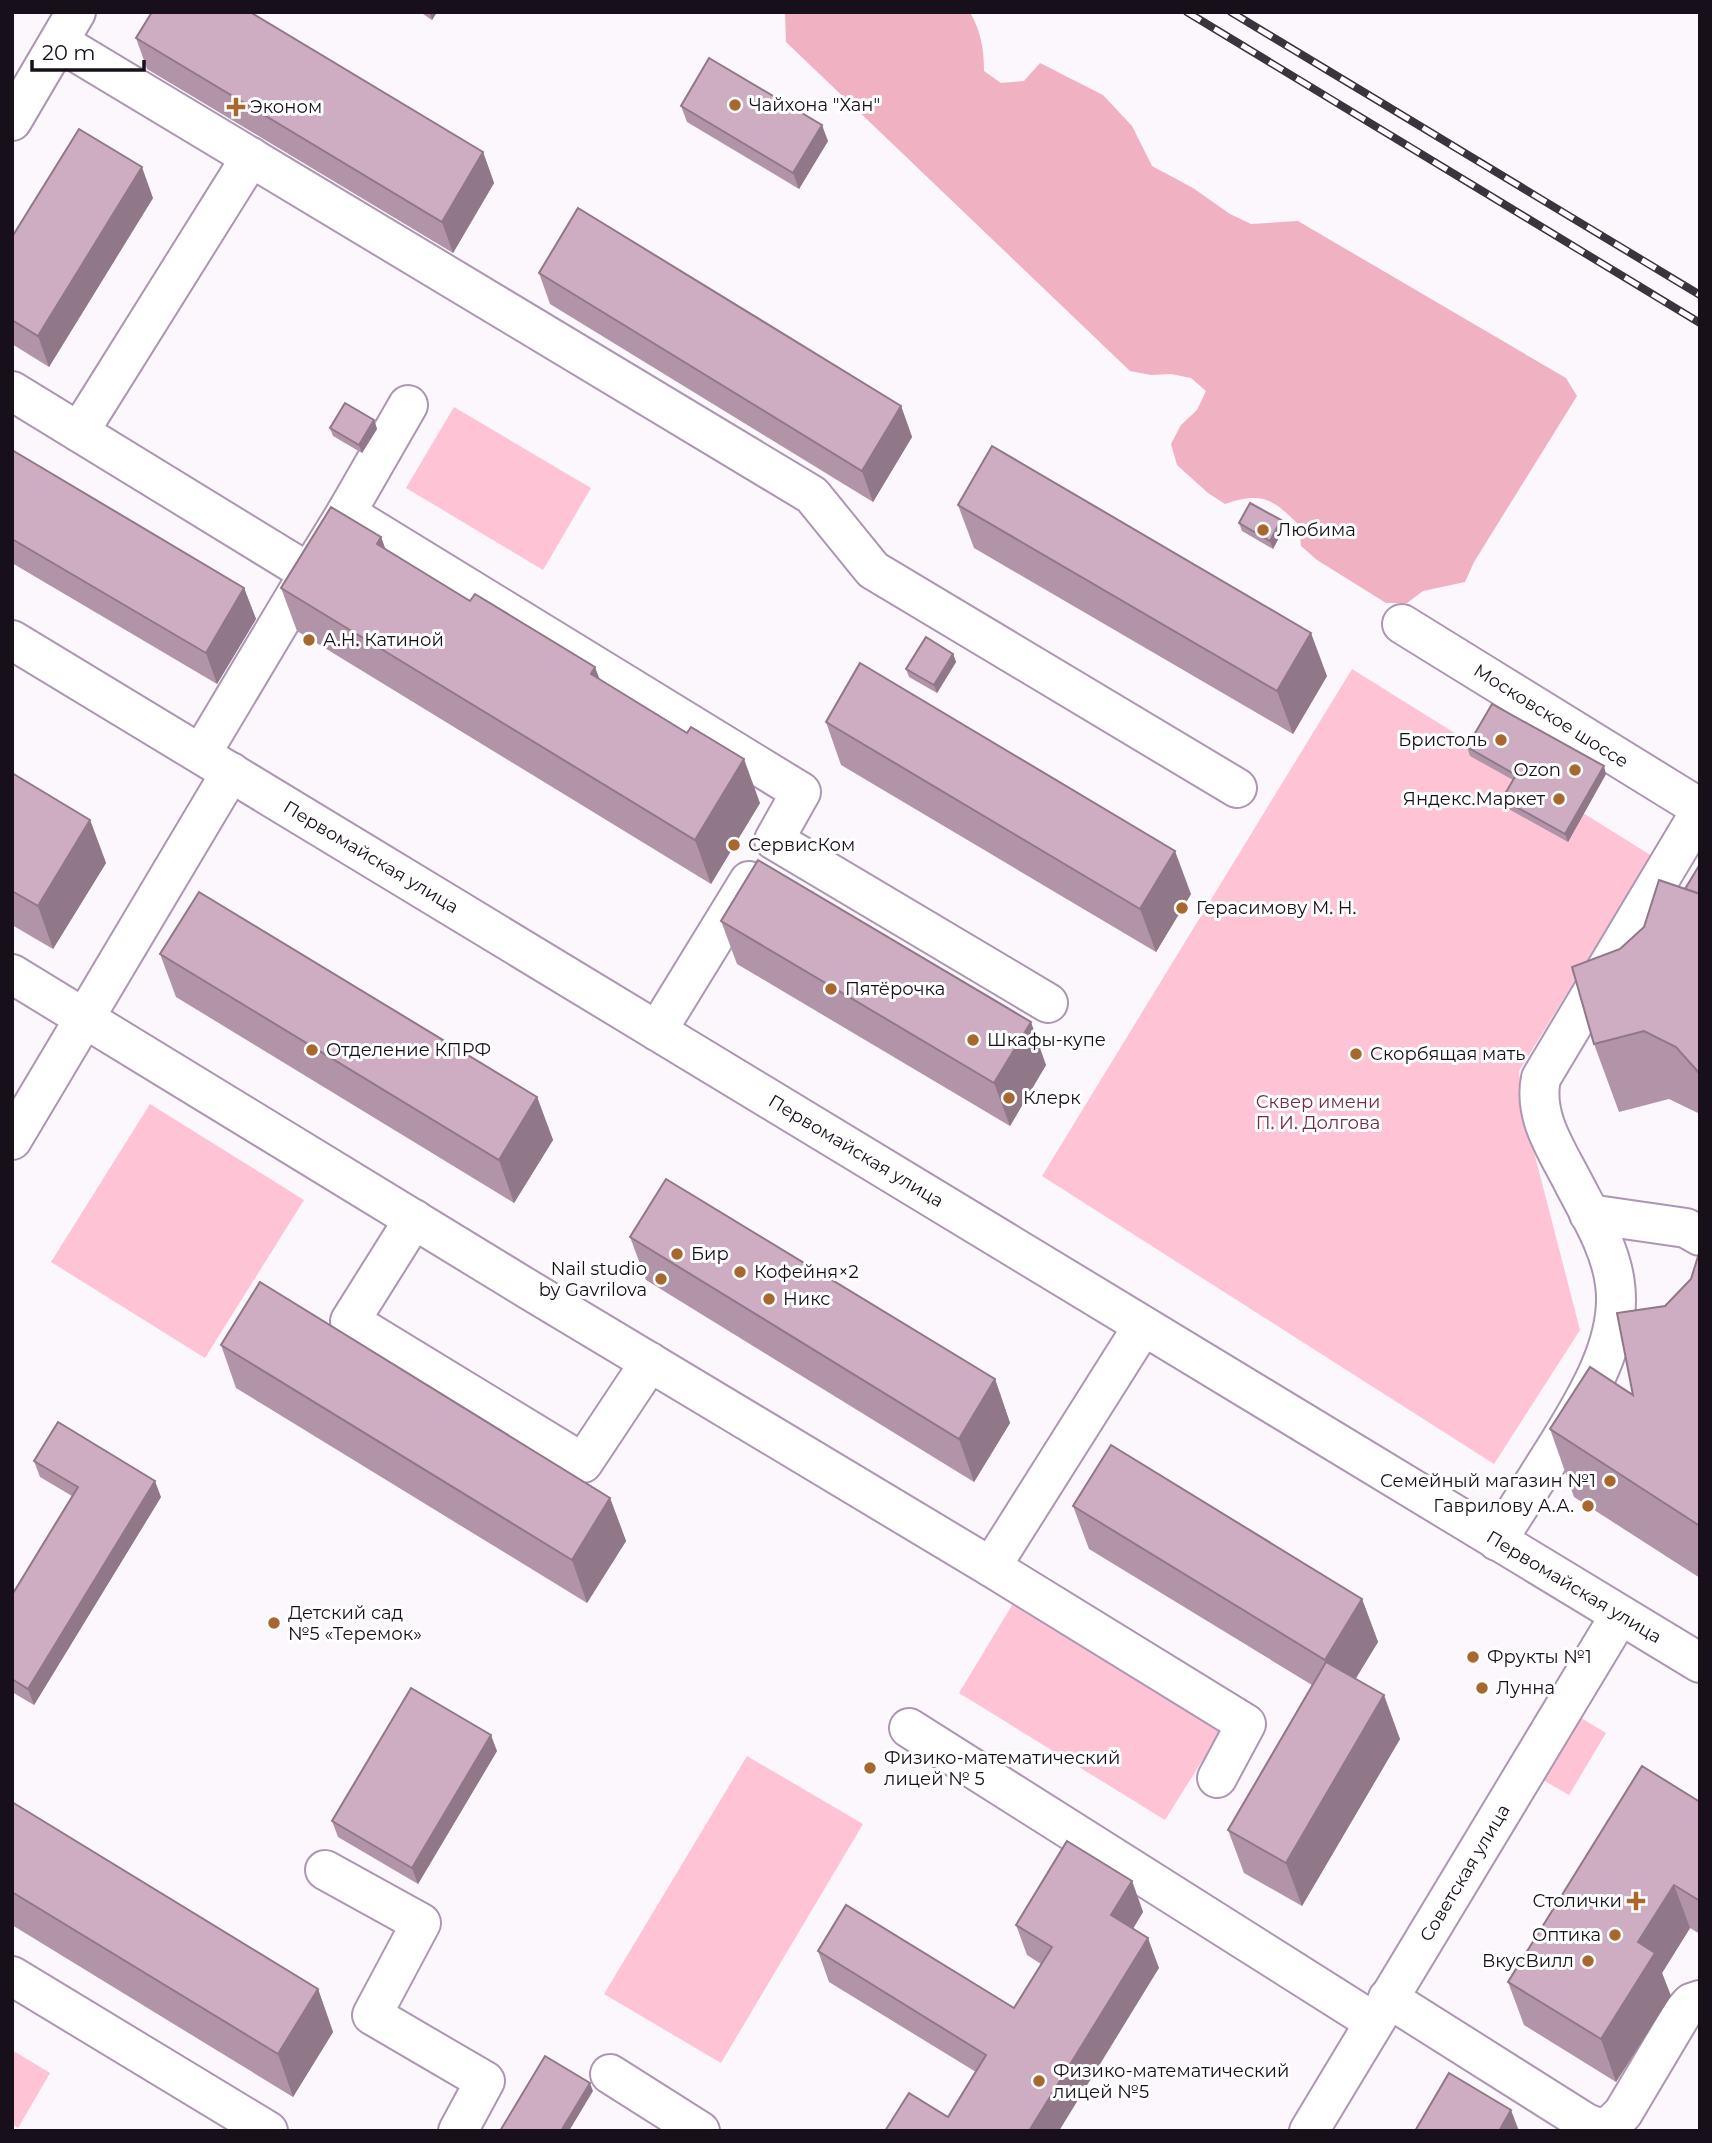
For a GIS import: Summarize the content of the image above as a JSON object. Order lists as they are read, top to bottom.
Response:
{
  "streets": {
    "main road": ["Московское шоссе", "Первомайская улица", "Советская улица"]
  },
  "crossings": [
    ["Первомайская улица", "Советская улица"]
  ],
  "parks": ["Сквер имени П. И. Долгова"],
  "places": {
    "other": [
      "Чайхона \"Хан\"",
      "Любима",
      "А.Н. Катиной",
      "Бристоль",
      "Ozon",
      "Яндекс.Маркет",
      "СервисКом",
      "Герасимову М. Н.",
      "Пятёрочка",
      "Шкафы-купе",
      "Отделение КПРФ",
      "Скорбящая мать",
      "Клерк",
      "Бир",
      "Кофейня×2",
      "Nail studio by Gavrilova",
      "Никс",
      "Семейный магазин №1",
      "Гаврилову А.А.",
      "Детский сад №5 «Теремок»",
      "Фрукты №1",
      "Лунна",
      "Физико-математический лицей № 5",
      "Оптика",
      "ВкусВилл",
      "Физико-математический лицей №5"
    ],
    "health": ["Эконом", "Столички"]
  },
  "scale_bar": "20 m"
}
